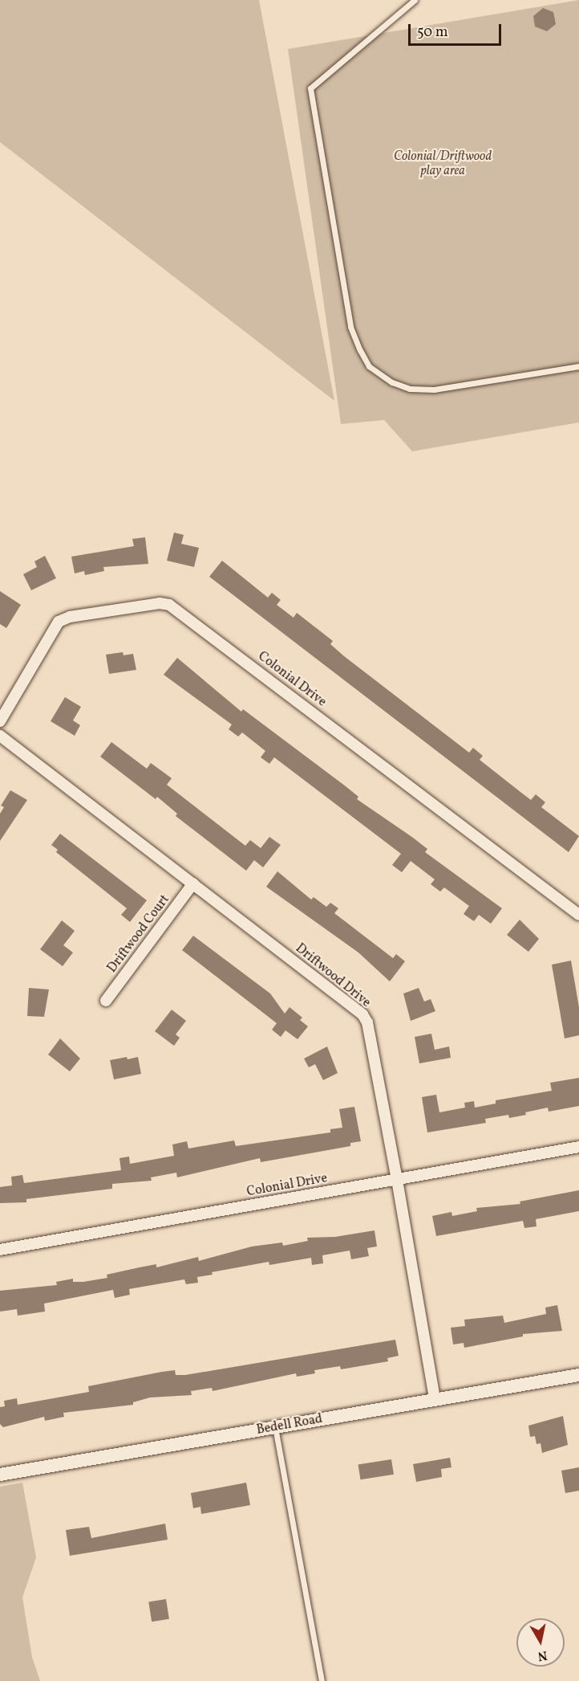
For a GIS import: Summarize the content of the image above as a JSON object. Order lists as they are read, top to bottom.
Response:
{
  "streets": {
    "street": [
      "Colonial Drive",
      "Driftwood Court",
      "Driftwood Drive",
      "Bedell Road"
    ]
  },
  "crossings": [
    ["Colonial Drive", "Driftwood Drive"],
    ["Driftwood Court", "Driftwood Drive"],
    ["Driftwood Drive", "Bedell Road"]
  ],
  "parks": ["Colonial/Driftwood play area"],
  "scale_bar": "50 m",
  "north": "bottom"
}
